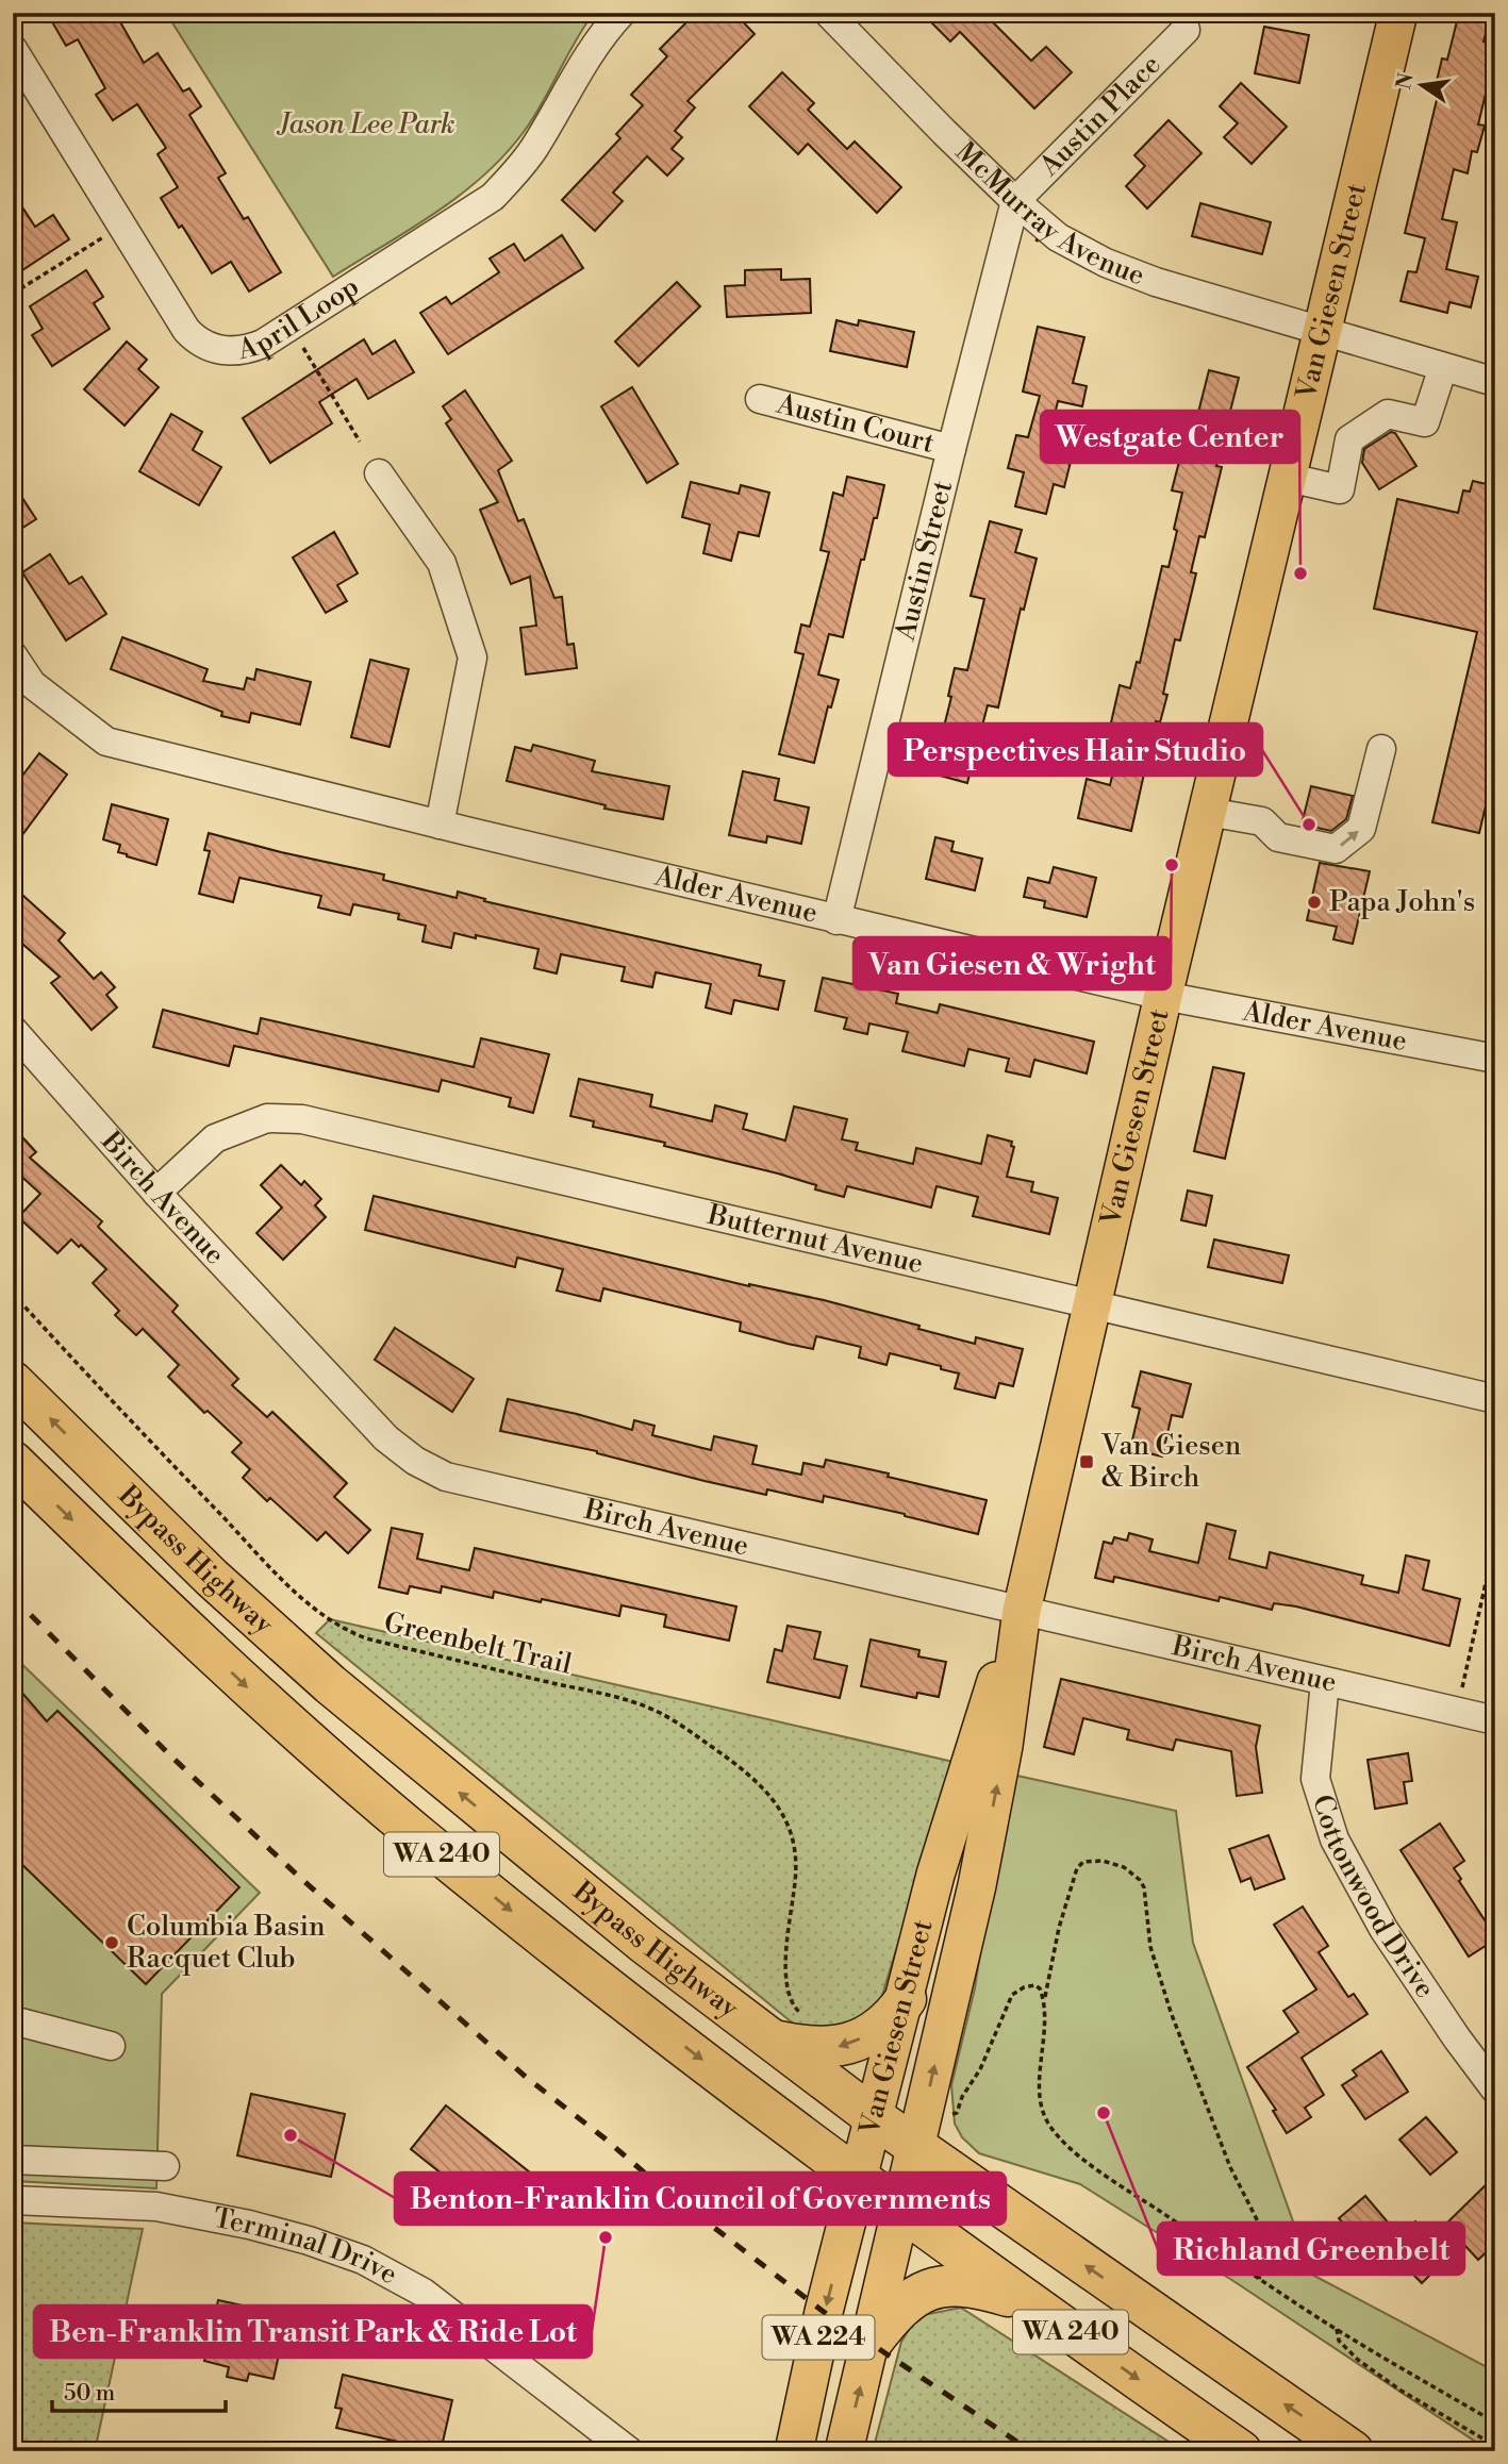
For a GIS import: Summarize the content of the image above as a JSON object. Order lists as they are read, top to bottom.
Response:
{
  "streets": {
    "highway": ["Bypass Highway", "WA 240"],
    "main road": ["Van Giesen Street", "WA 224"],
    "street": [
      "Austin Place",
      "McMurray Avenue",
      "April Loop",
      "Austin Court",
      "Austin Street",
      "Alder Avenue",
      "Birch Avenue",
      "Butternut Avenue",
      "Cottonwood Drive",
      "Terminal Drive"
    ],
    "path": ["Greenbelt Trail"]
  },
  "crossings": [
    ["Austin Place", "McMurray Avenue"],
    ["Austin Place", "Austin Street"],
    ["McMurray Avenue", "Van Giesen Street"],
    ["McMurray Avenue", "Austin Street"],
    ["Van Giesen Street", "Alder Avenue"],
    ["Van Giesen Street", "Birch Avenue"],
    ["Van Giesen Street", "Butternut Avenue"],
    ["Van Giesen Street", "Bypass Highway"],
    ["Austin Court", "Austin Street"],
    ["Austin Street", "Alder Avenue"],
    ["Birch Avenue", "Butternut Avenue"],
    ["Birch Avenue", "Cottonwood Drive"]
  ],
  "parks": ["Jason Lee Park"],
  "places": {
    "other": [
      "Westgate Center",
      "Perspectives Hair Studio",
      "Van Giesen & Wright",
      "Papa John's",
      "Columbia Basin Racquet Club",
      "Richland Greenbelt",
      "Benton-Franklin Council of Governments",
      "Ben-Franklin Transit Park & Ride Lot"
    ],
    "transit": ["Van Giesen & Birch"]
  },
  "scale_bar": "50 m",
  "north": "left"
}
